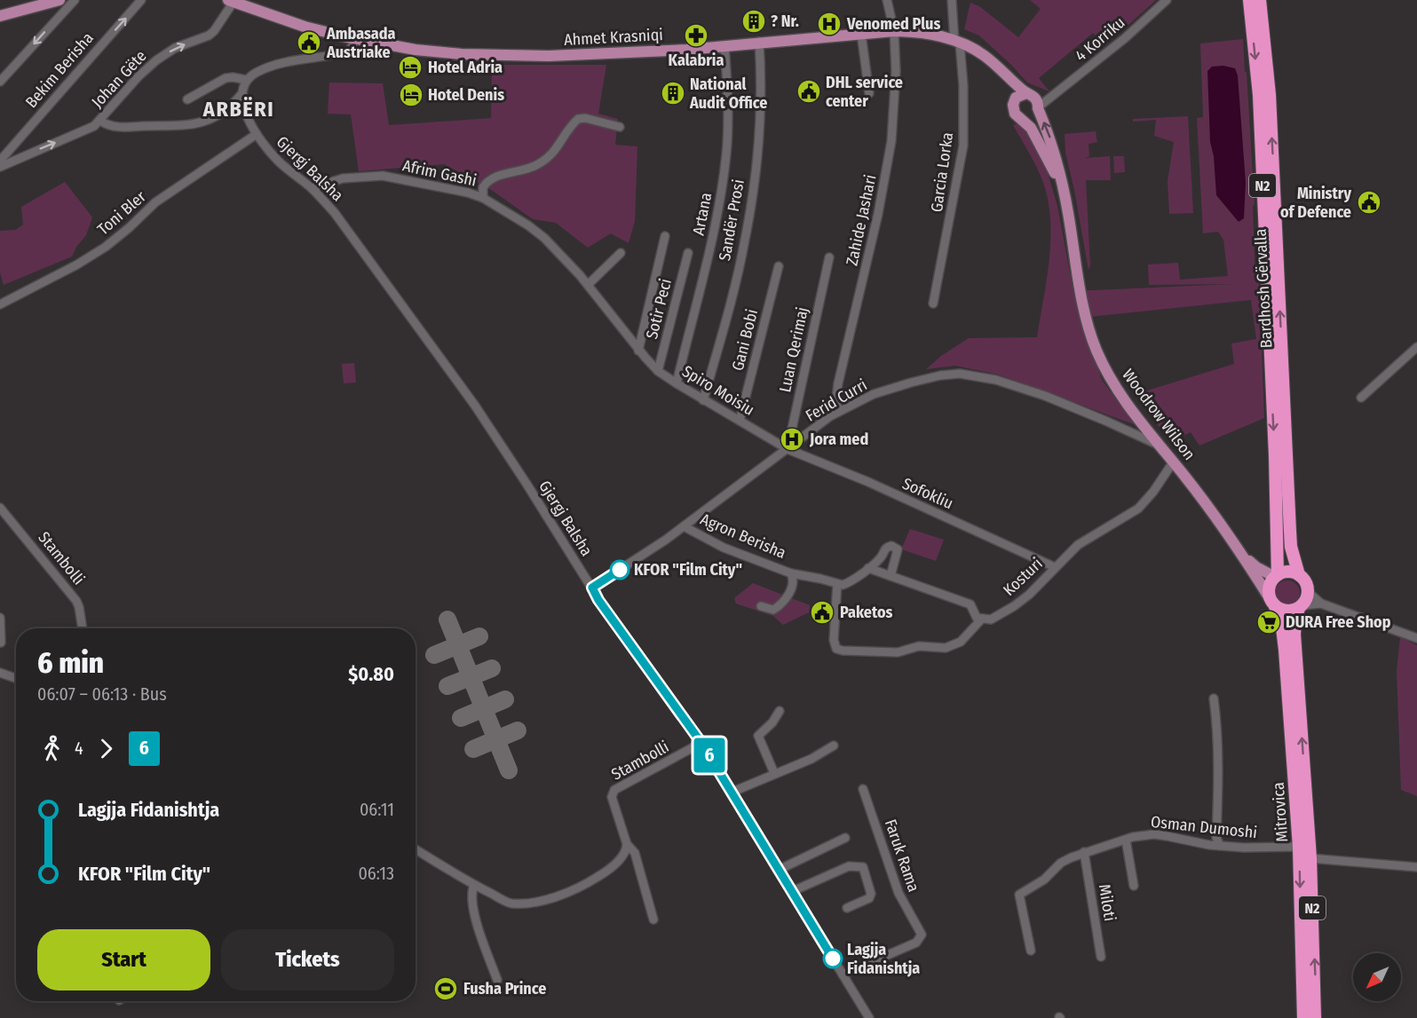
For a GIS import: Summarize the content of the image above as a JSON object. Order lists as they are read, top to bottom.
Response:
{
  "streets": {
    "highway": ["N2", "Bardhosh Gërvalla", "Mitrovica"],
    "main road": ["Ahmet Krasniqi", "Woodrow Wilson"],
    "street": [
      "4 Korriku",
      "Bekim Berisha",
      "Johan Gëte",
      "Gjergj Balsha",
      "Garcia Lorka",
      "Afrim Gashi",
      "Toni Bler",
      "Artana",
      "Sandër Prosi",
      "Zahide Jashari",
      "Sotir Peci",
      "Gani Bobi",
      "Luan Qerimaj",
      "Spiro Moisiu",
      "Ferid Curri",
      "Sofokliu",
      "Agron Berisha",
      "Stambolli",
      "Kosturi",
      "Osman Dumoshi",
      "Faruk Rama",
      "Miloti"
    ]
  },
  "crossings": [
    ["Ahmet Krasniqi", "4 Korriku"],
    ["Ahmet Krasniqi", "Johan Gëte"],
    ["Ahmet Krasniqi", "Garcia Lorka"],
    ["Ahmet Krasniqi", "Artana"],
    ["Ahmet Krasniqi", "Sandër Prosi"],
    ["Ahmet Krasniqi", "Zahide Jashari"],
    ["Ahmet Krasniqi", "Woodrow Wilson"],
    ["Gjergj Balsha", "Afrim Gashi"],
    ["Gjergj Balsha", "Toni Bler"],
    ["Gjergj Balsha", "Ferid Curri"],
    ["Gjergj Balsha", "Stambolli"],
    ["Gjergj Balsha", "Faruk Rama"],
    ["Afrim Gashi", "Spiro Moisiu"],
    ["N2", "Bardhosh Gërvalla"],
    ["N2", "Mitrovica"],
    ["Artana", "Spiro Moisiu"],
    ["Sandër Prosi", "Spiro Moisiu"],
    ["Zahide Jashari", "Ferid Curri"],
    ["Bardhosh Gërvalla", "Mitrovica"],
    ["Sotir Peci", "Spiro Moisiu"],
    ["Gani Bobi", "Spiro Moisiu"],
    ["Luan Qerimaj", "Spiro Moisiu"],
    ["Luan Qerimaj", "Ferid Curri"],
    ["Luan Qerimaj", "Sofokliu"],
    ["Spiro Moisiu", "Ferid Curri"],
    ["Spiro Moisiu", "Sofokliu"],
    ["Ferid Curri", "Woodrow Wilson"],
    ["Ferid Curri", "Sofokliu"],
    ["Ferid Curri", "Agron Berisha"],
    ["Woodrow Wilson", "Kosturi"],
    ["Sofokliu", "Kosturi"],
    ["Mitrovica", "Osman Dumoshi"],
    ["Osman Dumoshi", "Miloti"]
  ],
  "districts": ["ARBËRI"],
  "places": {
    "building": ["? Nr.", "National Audit Office"],
    "hospital": ["Venomed Plus", "Jora med"],
    "pharmacy": ["Kalabria"],
    "public building": [
      "Ambasada Austriake",
      "DHL service center",
      "Ministry of Defence",
      "Paketos"
    ],
    "hotel": ["Hotel Adria", "Hotel Denis"],
    "other": ["KFOR \"Film City\"", "Lagjja Fidanishtja"],
    "supermarket": ["DURA Free Shop"],
    "sports": ["Fusha Prince"]
  },
  "lines": ["bus line 6"],
  "north": "bottom left",
  "page": {
    "on_map": "6",
    "heading": ["6 min", "06:07 – 06:13 · Bus", "$0.80"],
    "legs": ["4", "6"],
    "list": [
      {
        "name": "Lagjja Fidanishtja",
        "value": "06:11"
      },
      {
        "name": "KFOR \"Film City\"",
        "value": "06:13"
      }
    ],
    "buttons": ["Start", "Tickets"]
  }
}
